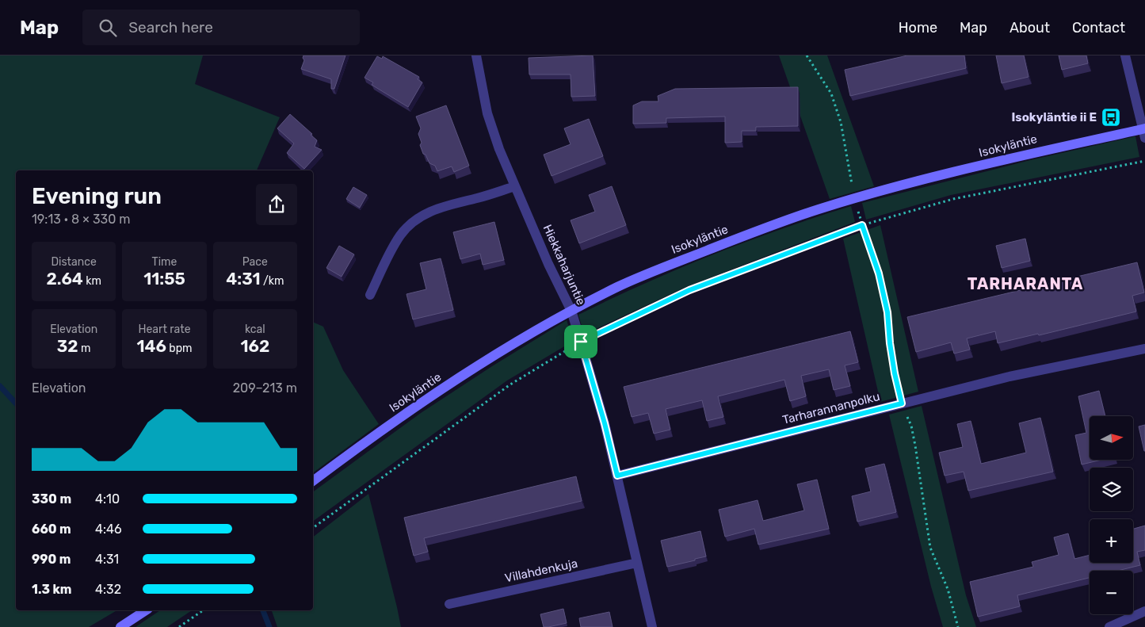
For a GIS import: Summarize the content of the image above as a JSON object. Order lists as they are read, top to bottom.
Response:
{
  "streets": {
    "street": [
      "Isokyläntie",
      "Hiekkaharjuntie",
      "Tarharannanpolku",
      "Villahdenkuja"
    ]
  },
  "crossings": [
    ["Isokyläntie", "Hiekkaharjuntie"],
    ["Hiekkaharjuntie", "Tarharannanpolku"],
    ["Hiekkaharjuntie", "Villahdenkuja"]
  ],
  "districts": ["TARHARANTA"],
  "places": {
    "bus stop": ["Isokyläntie ii E"]
  },
  "north": "right",
  "page": {
    "header": "Map",
    "search": "Search here",
    "nav": [
      "Home",
      "Map",
      "About",
      "Contact"
    ],
    "heading": ["Evening run", "19:13 · 8 × 330 m"],
    "stats": [
      ["Distance", "2.64 km"],
      ["Time", "11:55"],
      ["Pace", "4:31 /km"],
      ["Elevation", "32 m"],
      ["Heart rate", "146 bpm"],
      ["kcal", "162"]
    ],
    "chart": ["Elevation", "209–213 m"],
    "map_buttons": ["+", "−"],
    "list": [
      {
        "name": "330 m",
        "note": "4:10"
      },
      {
        "name": "660 m",
        "note": "4:46"
      },
      {
        "name": "990 m",
        "note": "4:31"
      },
      {
        "name": "1.3 km",
        "note": "4:32"
      }
    ]
  }
}
